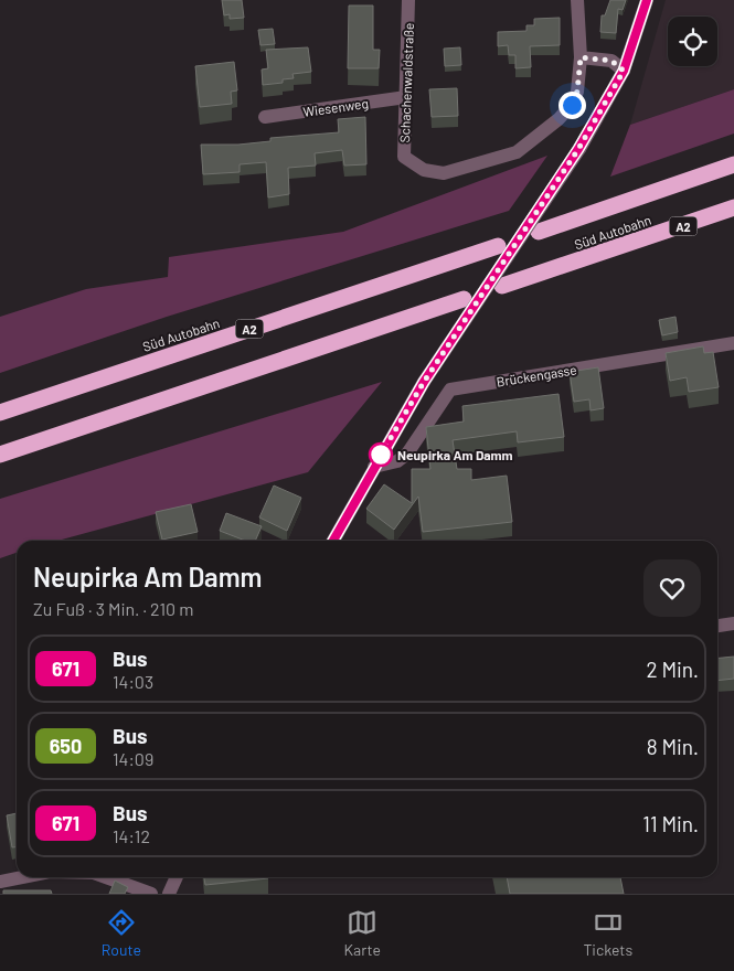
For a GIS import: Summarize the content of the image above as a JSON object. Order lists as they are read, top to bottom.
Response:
{
  "streets": {
    "highway": ["A2", "Süd Autobahn"],
    "street": ["Schachenwaldstraße", "Wiesenweg", "Brückengasse"]
  },
  "crossings": [
    ["Schachenwaldstraße", "Wiesenweg"]
  ],
  "places": ["Neupirka Am Damm"],
  "lines": ["bus line 671"],
  "page": {
    "heading": ["Neupirka Am Damm", "Zu Fuß · 3 Min. · 210 m"],
    "list": [
      {
        "mark": "671",
        "name": "Bus",
        "note": "14:03",
        "value": "2 Min."
      },
      {
        "mark": "650",
        "name": "Bus",
        "note": "14:09",
        "value": "8 Min."
      },
      {
        "mark": "671",
        "name": "Bus",
        "note": "14:12",
        "value": "11 Min."
      }
    ],
    "tabs": ["Route", "Karte", "Tickets"]
  }
}
